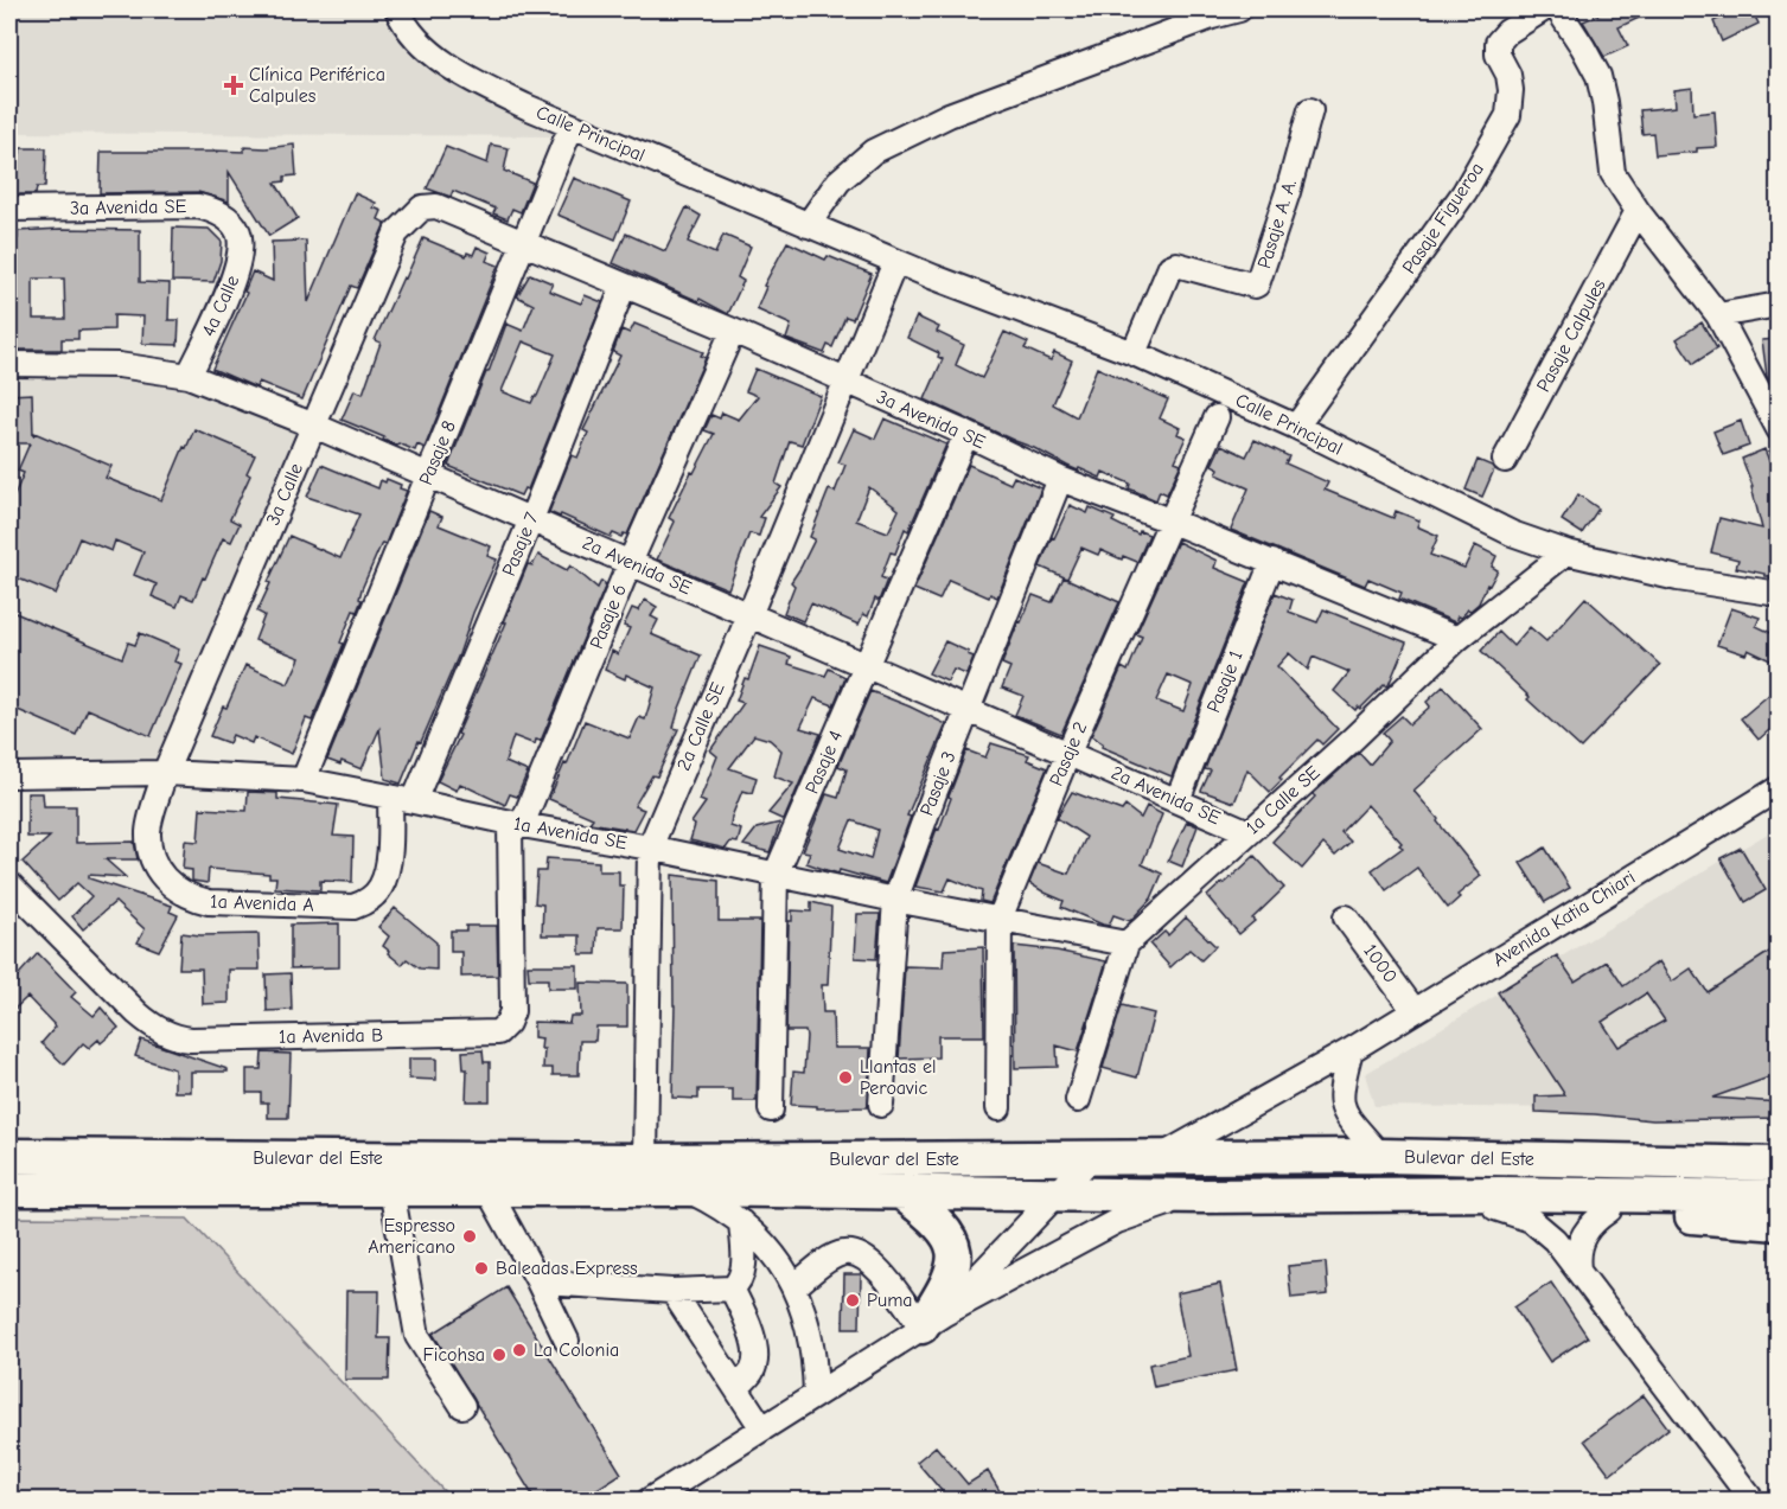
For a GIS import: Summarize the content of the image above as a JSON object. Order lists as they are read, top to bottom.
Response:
{
  "streets": {
    "highway": ["Bulevar del Este"],
    "street": [
      "Calle Principal",
      "3a Avenida SE",
      "Pasaje Figueroa",
      "Pasaje A. A.",
      "4a Calle",
      "Pasaje Calpules",
      "Pasaje 8",
      "3a Calle",
      "Pasaje 7",
      "2a Avenida SE",
      "Pasaje 6",
      "Pasaje 1",
      "2a Calle SE",
      "Pasaje 2",
      "Pasaje 4",
      "Pasaje 3",
      "1a Calle SE",
      "1a Avenida SE",
      "1a Avenida A",
      "Avenida Katia Chiari",
      "1000",
      "1a Avenida B"
    ]
  },
  "crossings": [
    ["Calle Principal", "Pasaje Figueroa"],
    ["Calle Principal", "Pasaje A. A."],
    ["Calle Principal", "Pasaje 8"],
    ["Calle Principal", "2a Calle SE"],
    ["Calle Principal", "1a Calle SE"],
    ["3a Avenida SE", "4a Calle"],
    ["3a Avenida SE", "Pasaje 8"],
    ["3a Avenida SE", "3a Calle"],
    ["3a Avenida SE", "Pasaje 7"],
    ["3a Avenida SE", "Pasaje 6"],
    ["3a Avenida SE", "Pasaje 1"],
    ["3a Avenida SE", "2a Calle SE"],
    ["3a Avenida SE", "Pasaje 2"],
    ["3a Avenida SE", "Pasaje 4"],
    ["3a Avenida SE", "Pasaje 3"],
    ["3a Avenida SE", "1a Calle SE"],
    ["4a Calle", "2a Avenida SE"],
    ["Pasaje 8", "2a Avenida SE"],
    ["Pasaje 8", "1a Avenida SE"],
    ["3a Calle", "2a Avenida SE"],
    ["3a Calle", "1a Avenida SE"],
    ["3a Calle", "1a Avenida A"],
    ["Pasaje 7", "2a Avenida SE"],
    ["Pasaje 7", "1a Avenida SE"],
    ["2a Avenida SE", "Pasaje 6"],
    ["2a Avenida SE", "Pasaje 1"],
    ["2a Avenida SE", "2a Calle SE"],
    ["2a Avenida SE", "Pasaje 2"],
    ["2a Avenida SE", "Pasaje 4"],
    ["2a Avenida SE", "Pasaje 3"],
    ["2a Avenida SE", "1a Calle SE"],
    ["Pasaje 6", "1a Avenida SE"],
    ["Pasaje 6", "1a Avenida B"],
    ["2a Calle SE", "1a Avenida SE"],
    ["2a Calle SE", "Bulevar del Este"],
    ["Pasaje 2", "1a Avenida SE"],
    ["Pasaje 4", "1a Avenida SE"],
    ["Pasaje 3", "1a Avenida SE"],
    ["1a Calle SE", "1a Avenida SE"],
    ["1a Avenida SE", "1a Avenida A"],
    ["1a Avenida SE", "1a Avenida B"],
    ["Avenida Katia Chiari", "1000"],
    ["Avenida Katia Chiari", "Bulevar del Este"]
  ],
  "places": {
    "health": ["Clínica Periférica Calpules"],
    "other": [
      "Llantas el Peroavic",
      "Espresso Americano",
      "Baleadas Express",
      "Puma",
      "La Colonia",
      "Ficohsa"
    ]
  }
}
